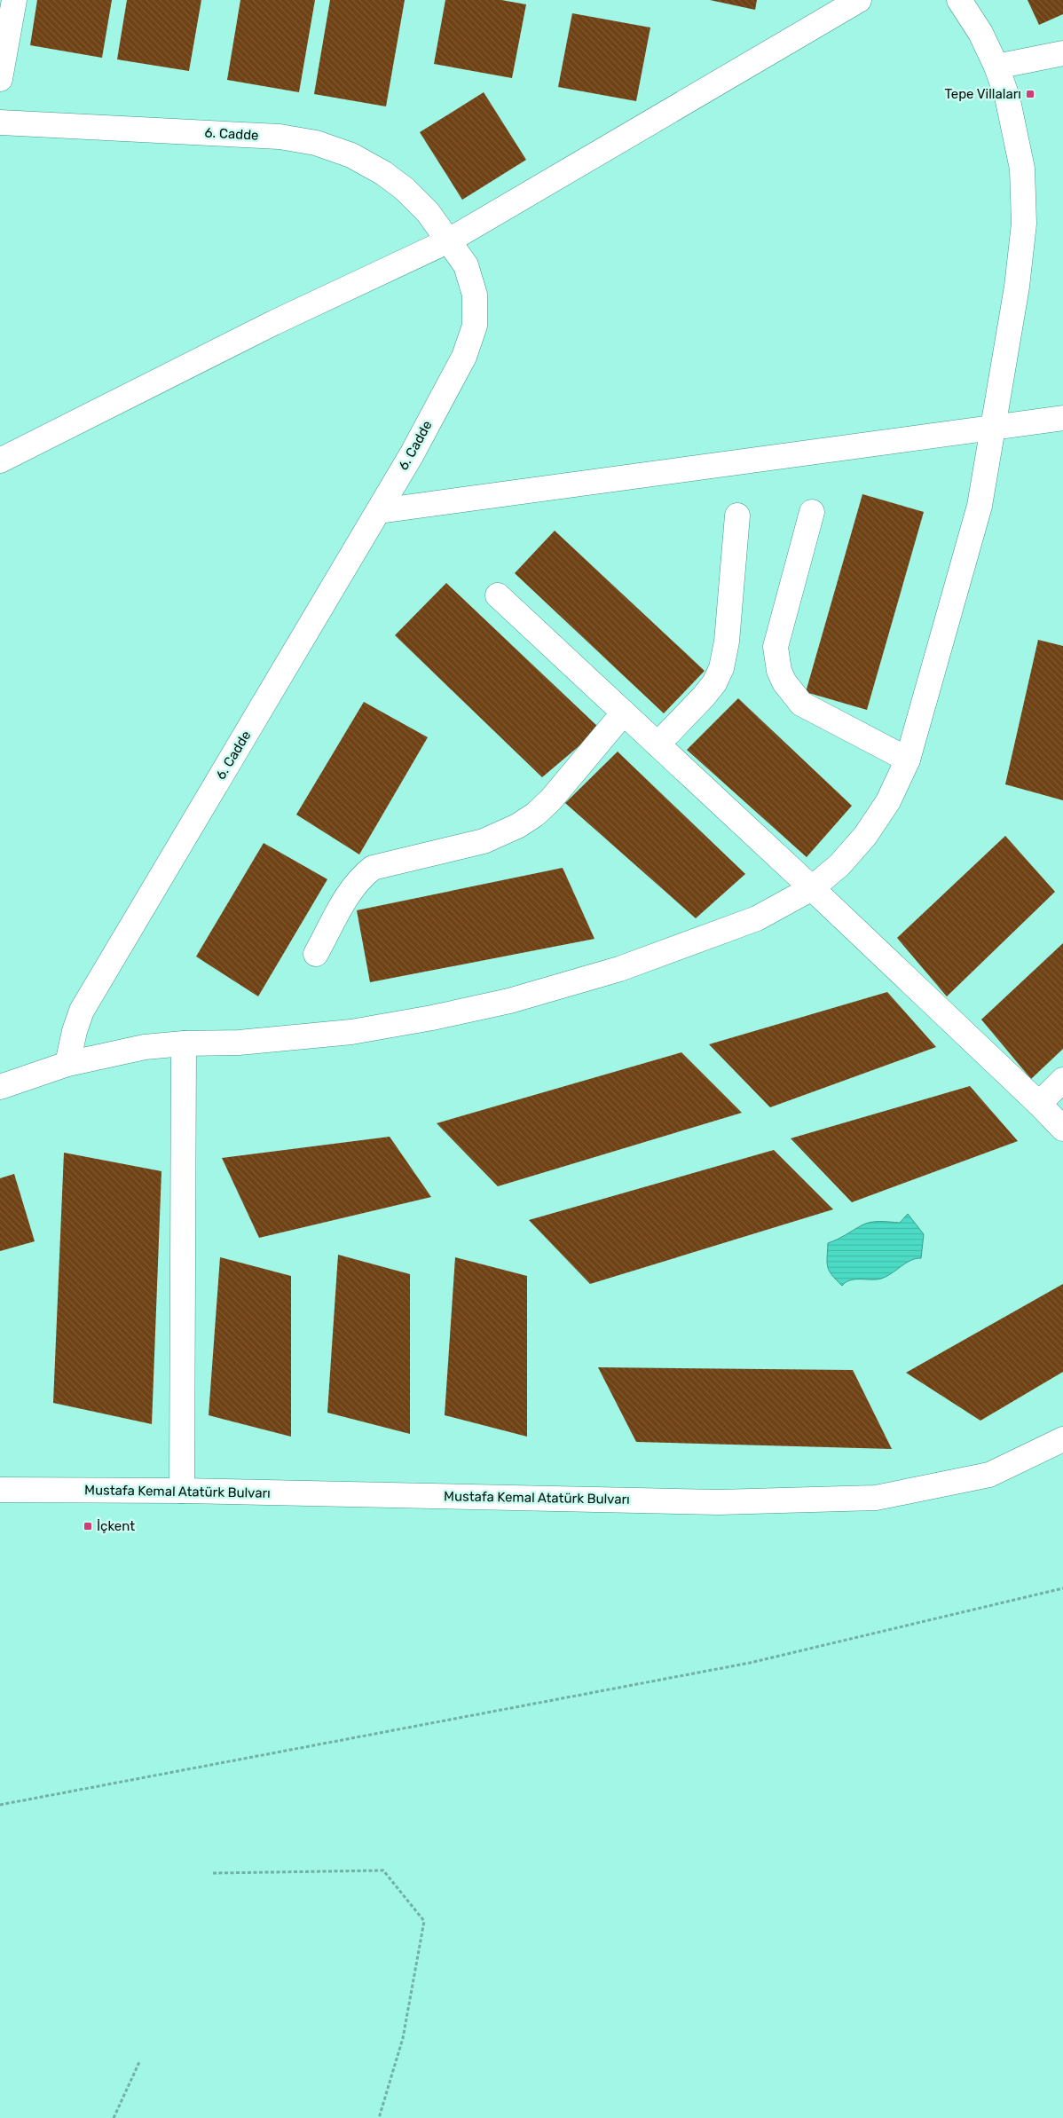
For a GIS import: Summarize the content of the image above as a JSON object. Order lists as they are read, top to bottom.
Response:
{
  "streets": {
    "street": ["6. Cadde", "Mustafa Kemal Atatürk Bulvarı"]
  },
  "places": {
    "transit": ["Tepe Villaları", "İçkent"]
  }
}
